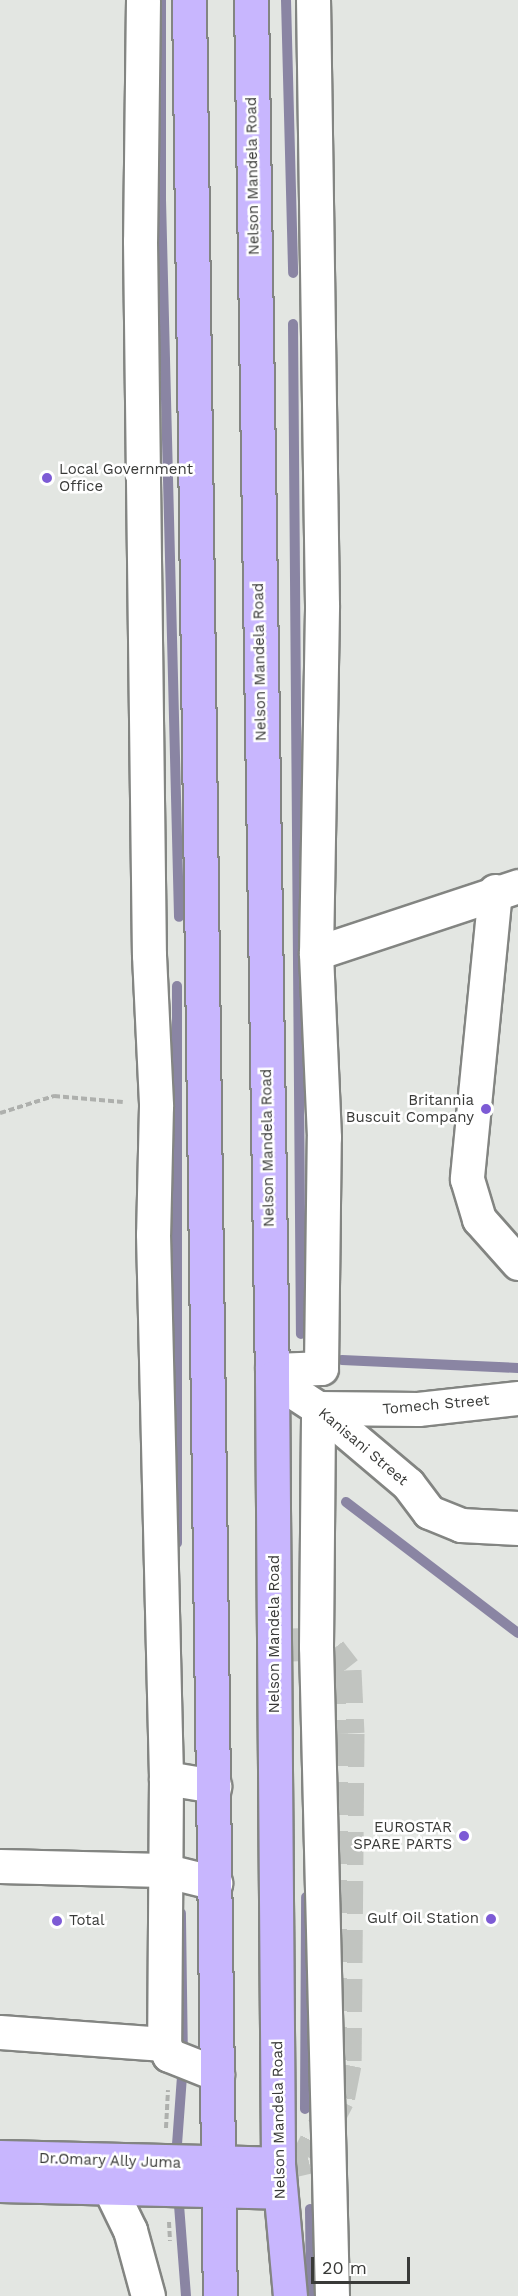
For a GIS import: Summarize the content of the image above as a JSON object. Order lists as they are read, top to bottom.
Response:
{
  "streets": {
    "main road": ["Nelson Mandela Road", "Dr.Omary Ally Juma"],
    "street": ["Tomech Street", "Kanisani Street"]
  },
  "crossings": [
    ["Nelson Mandela Road", "Kanisani Street"],
    ["Tomech Street", "Kanisani Street"]
  ],
  "places": [
    "Local Government Office",
    "Britannia Buscuit Company",
    "EUROSTAR SPARE PARTS",
    "Gulf Oil Station",
    "Total"
  ],
  "scale_bar": "20 m"
}
